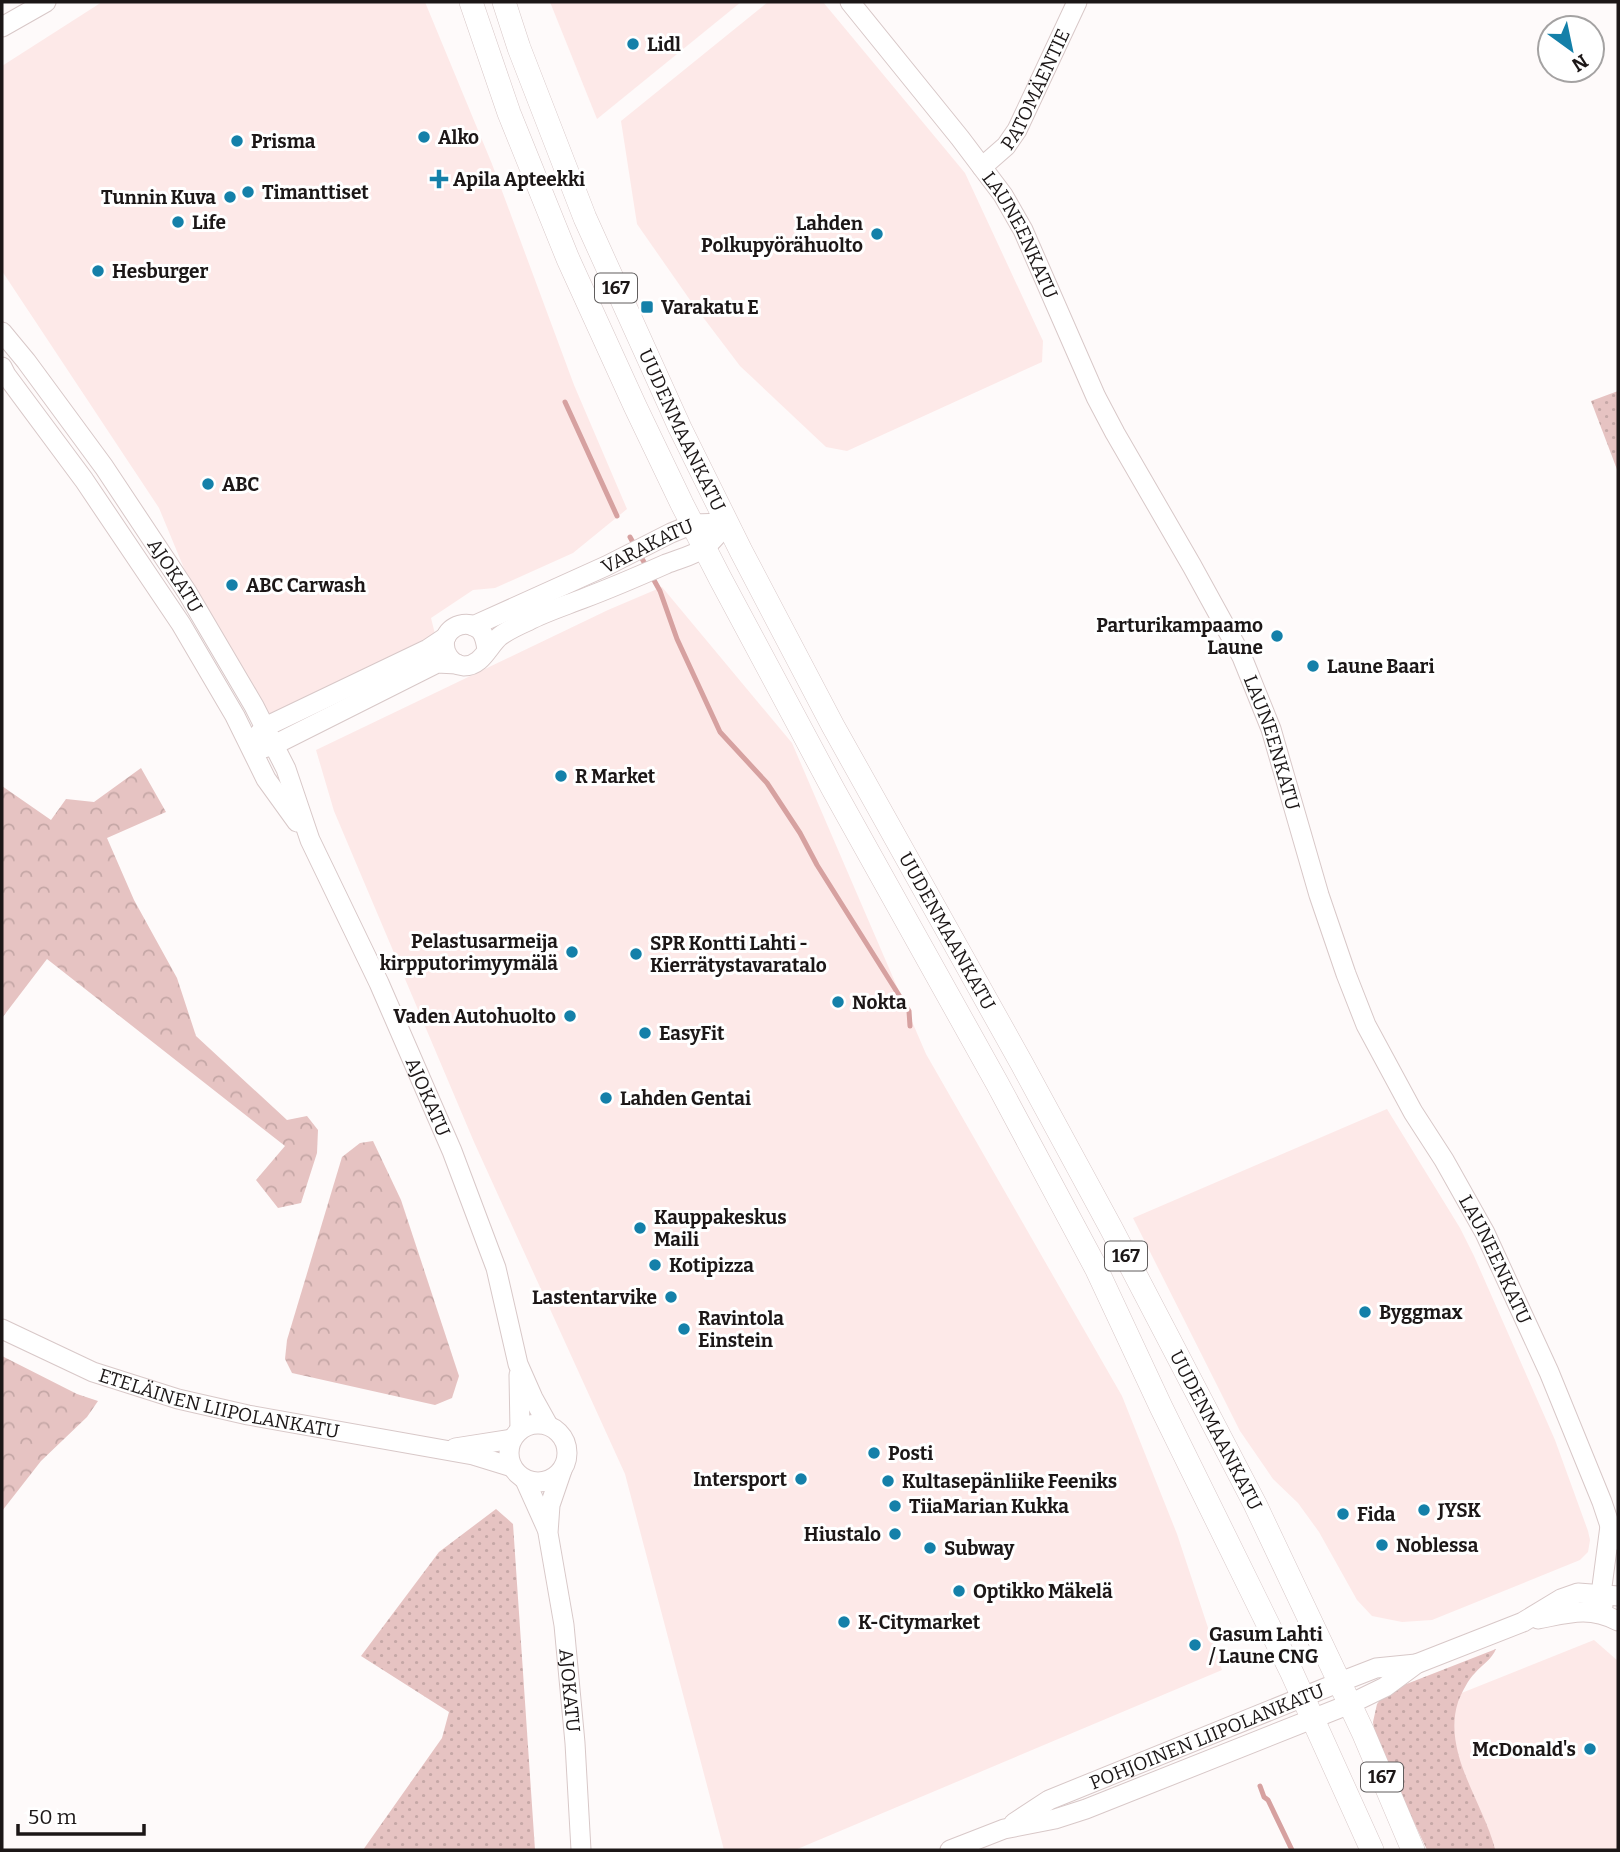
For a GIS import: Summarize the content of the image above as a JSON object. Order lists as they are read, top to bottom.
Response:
{
  "streets": {
    "main road": ["167", "UUDENMAANKATU"],
    "street": [
      "PATOMÄENTIE",
      "LAUNEENKATU",
      "VARAKATU",
      "AJOKATU",
      "ETELÄINEN LIIPOLANKATU",
      "POHJOINEN LIIPOLANKATU"
    ]
  },
  "crossings": [
    ["PATOMÄENTIE", "LAUNEENKATU"],
    ["LAUNEENKATU", "POHJOINEN LIIPOLANKATU"],
    ["UUDENMAANKATU", "VARAKATU"],
    ["UUDENMAANKATU", "POHJOINEN LIIPOLANKATU"],
    ["AJOKATU", "ETELÄINEN LIIPOLANKATU"]
  ],
  "places": {
    "other": [
      "Lidl",
      "Alko",
      "Prisma",
      "Timanttiset",
      "Tunnin Kuva",
      "Life",
      "Lahden Polkupyörähuolto",
      "Hesburger",
      "ABC",
      "ABC Carwash",
      "Parturikampaamo Laune",
      "Laune Baari",
      "R Market",
      "Pelastusarmeija kirpputorimyymälä",
      "SPR Kontti Lahti - Kierrätystavaratalo",
      "Nokta",
      "Vaden Autohuolto",
      "EasyFit",
      "Lahden Gentai",
      "Kauppakeskus Maili",
      "Kotipizza",
      "Lastentarvike",
      "Byggmax",
      "Ravintola Einstein",
      "Posti",
      "Intersport",
      "Kultasepänliike Feeniks",
      "TiiaMarian Kukka",
      "JYSK",
      "Fida",
      "Hiustalo",
      "Noblessa",
      "Subway",
      "Optikko Mäkelä",
      "K-Citymarket",
      "Gasum Lahti / Laune CNG",
      "McDonald's"
    ],
    "health": ["Apila Apteekki"],
    "transit": ["Varakatu E"]
  },
  "scale_bar": "50 m",
  "north": "bottom right"
}
